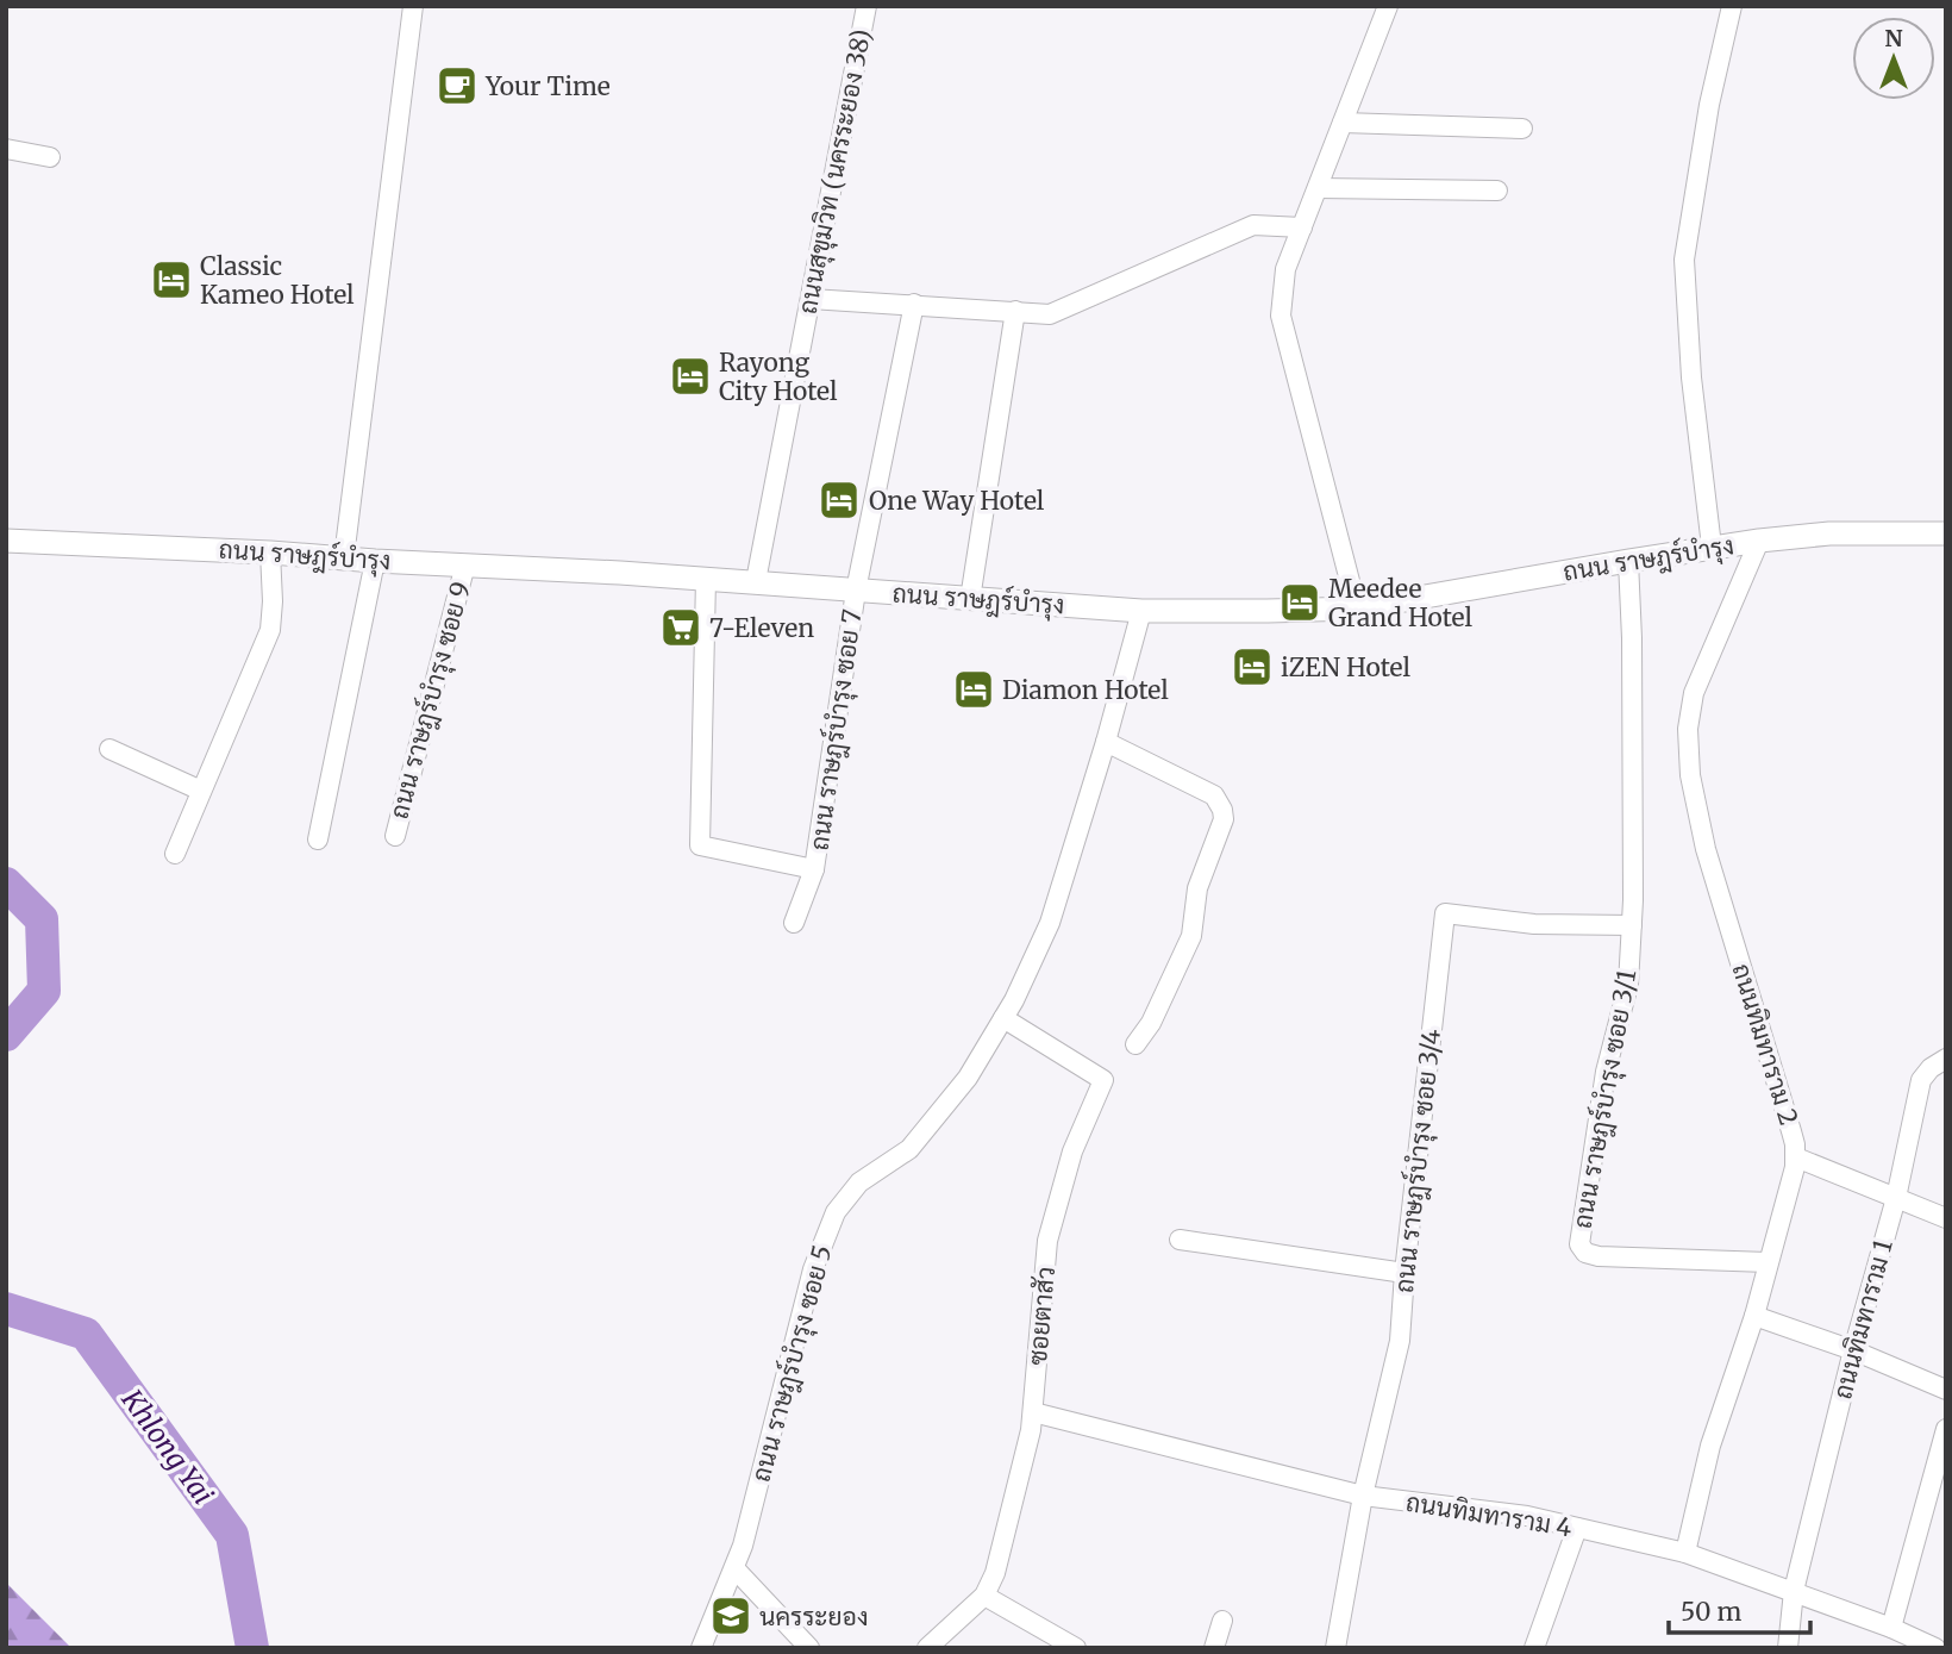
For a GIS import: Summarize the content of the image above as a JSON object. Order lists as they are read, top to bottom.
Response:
{
  "streets": {
    "street": [
      "ถนนสุขุมวิท (นครระยอง 38)",
      "ถนน ราษฎร์บำรุง",
      "ถนน ราษฎร์บำรุง ซอย 9",
      "ถนน ราษฎร์บำรุง ซอย 7",
      "ถนนทิมทาราม 2",
      "ถนน ราษฎร์บำรุง ซอย 3/1",
      "ถนน ราษฎร์บำรุง ซอย 3/4",
      "ซอยตาสัว",
      "ถนนทิมทาราม 1",
      "ถนน ราษฎร์บำรุง ซอย 5",
      "ถนนทิมทาราม 4"
    ]
  },
  "crossings": [
    ["ถนนสุขุมวิท (นครระยอง 38)", "ถนน ราษฎร์บำรุง"],
    ["ถนน ราษฎร์บำรุง", "ถนน ราษฎร์บำรุง ซอย 9"],
    ["ถนน ราษฎร์บำรุง", "ถนน ราษฎร์บำรุง ซอย 7"],
    ["ถนน ราษฎร์บำรุง", "ถนนทิมทาราม 2"],
    ["ถนน ราษฎร์บำรุง", "ถนน ราษฎร์บำรุง ซอย 3/1"],
    ["ถนน ราษฎร์บำรุง", "ถนน ราษฎร์บำรุง ซอย 5"],
    ["ถนนทิมทาราม 2", "ถนน ราษฎร์บำรุง ซอย 3/1"],
    ["ถนนทิมทาราม 2", "ถนนทิมทาราม 4"],
    ["ถนน ราษฎร์บำรุง ซอย 3/1", "ถนน ราษฎร์บำรุง ซอย 3/4"],
    ["ถนน ราษฎร์บำรุง ซอย 3/4", "ถนนทิมทาราม 4"],
    ["ซอยตาสัว", "ถนน ราษฎร์บำรุง ซอย 5"],
    ["ซอยตาสัว", "ถนนทิมทาราม 4"],
    ["ถนนทิมทาราม 1", "ถนนทิมทาราม 4"]
  ],
  "water": ["Khlong Yai"],
  "places": {
    "cafe": ["Your Time"],
    "hotel": [
      "Classic Kameo Hotel",
      "Rayong City Hotel",
      "One Way Hotel",
      "Meedee Grand Hotel",
      "iZEN Hotel",
      "Diamon Hotel"
    ],
    "supermarket": ["7-Eleven"],
    "school or university": ["นครระยอง"]
  },
  "scale_bar": "50 m",
  "north": "top"
}
